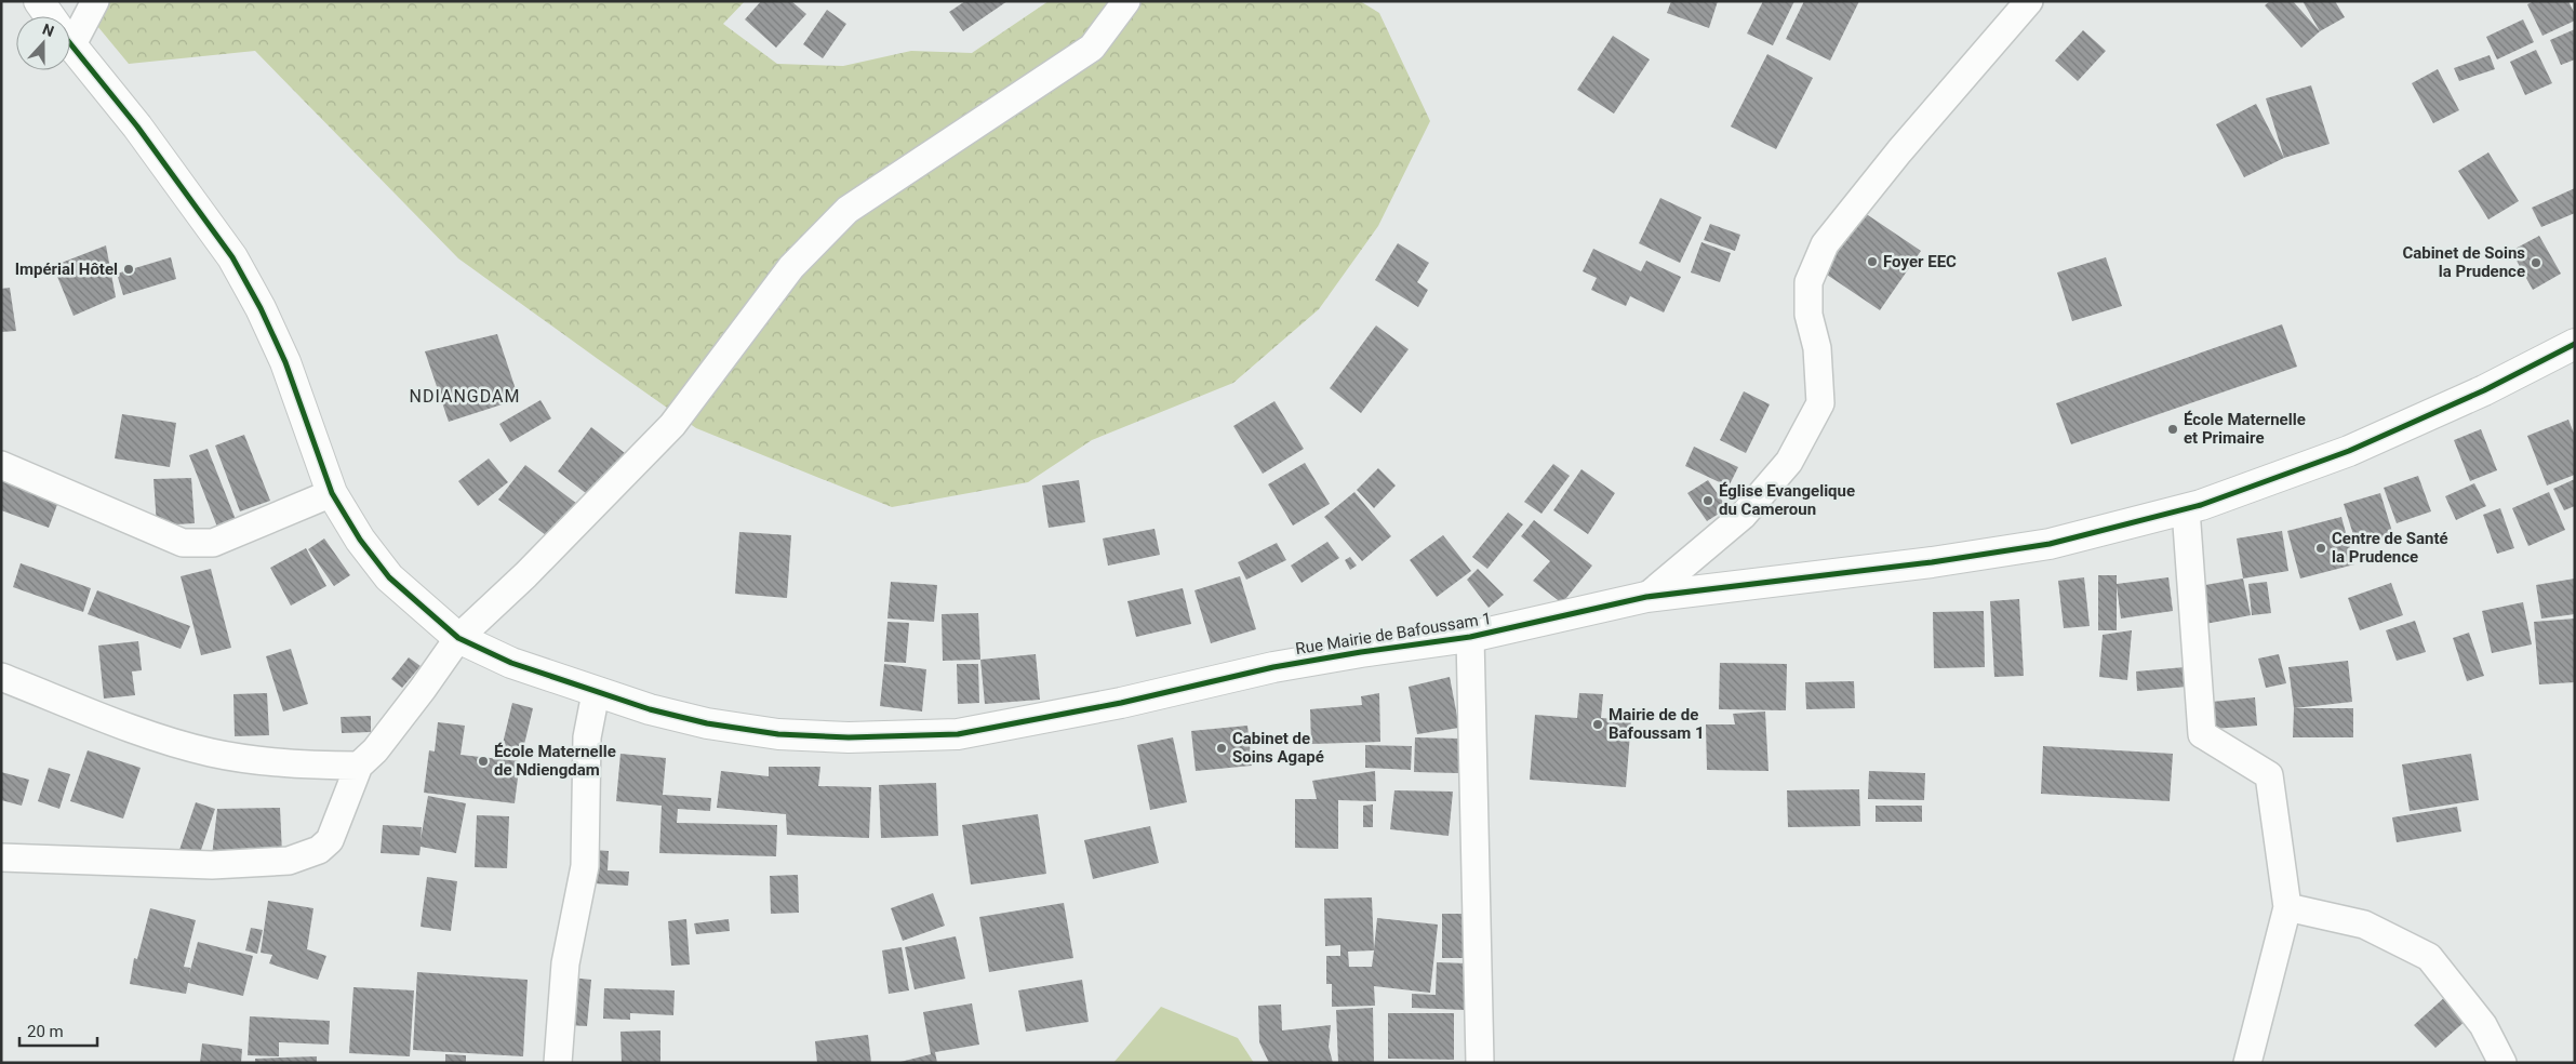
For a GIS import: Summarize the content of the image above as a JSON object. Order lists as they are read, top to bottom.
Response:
{
  "streets": {
    "street": ["Rue Mairie de Bafoussam 1"]
  },
  "districts": ["NDIANGDAM"],
  "places": [
    "Foyer EEC",
    "Cabinet de Soins la Prudence",
    "Impérial Hôtel",
    "École Maternelle et Primaire",
    "Église Evangelique du Cameroun",
    "Centre de Santé la Prudence",
    "Mairie de de Bafoussam 1",
    "Cabinet de Soins Agapé",
    "École Maternelle de Ndiengdam"
  ],
  "scale_bar": "20 m",
  "north": "top"
}
